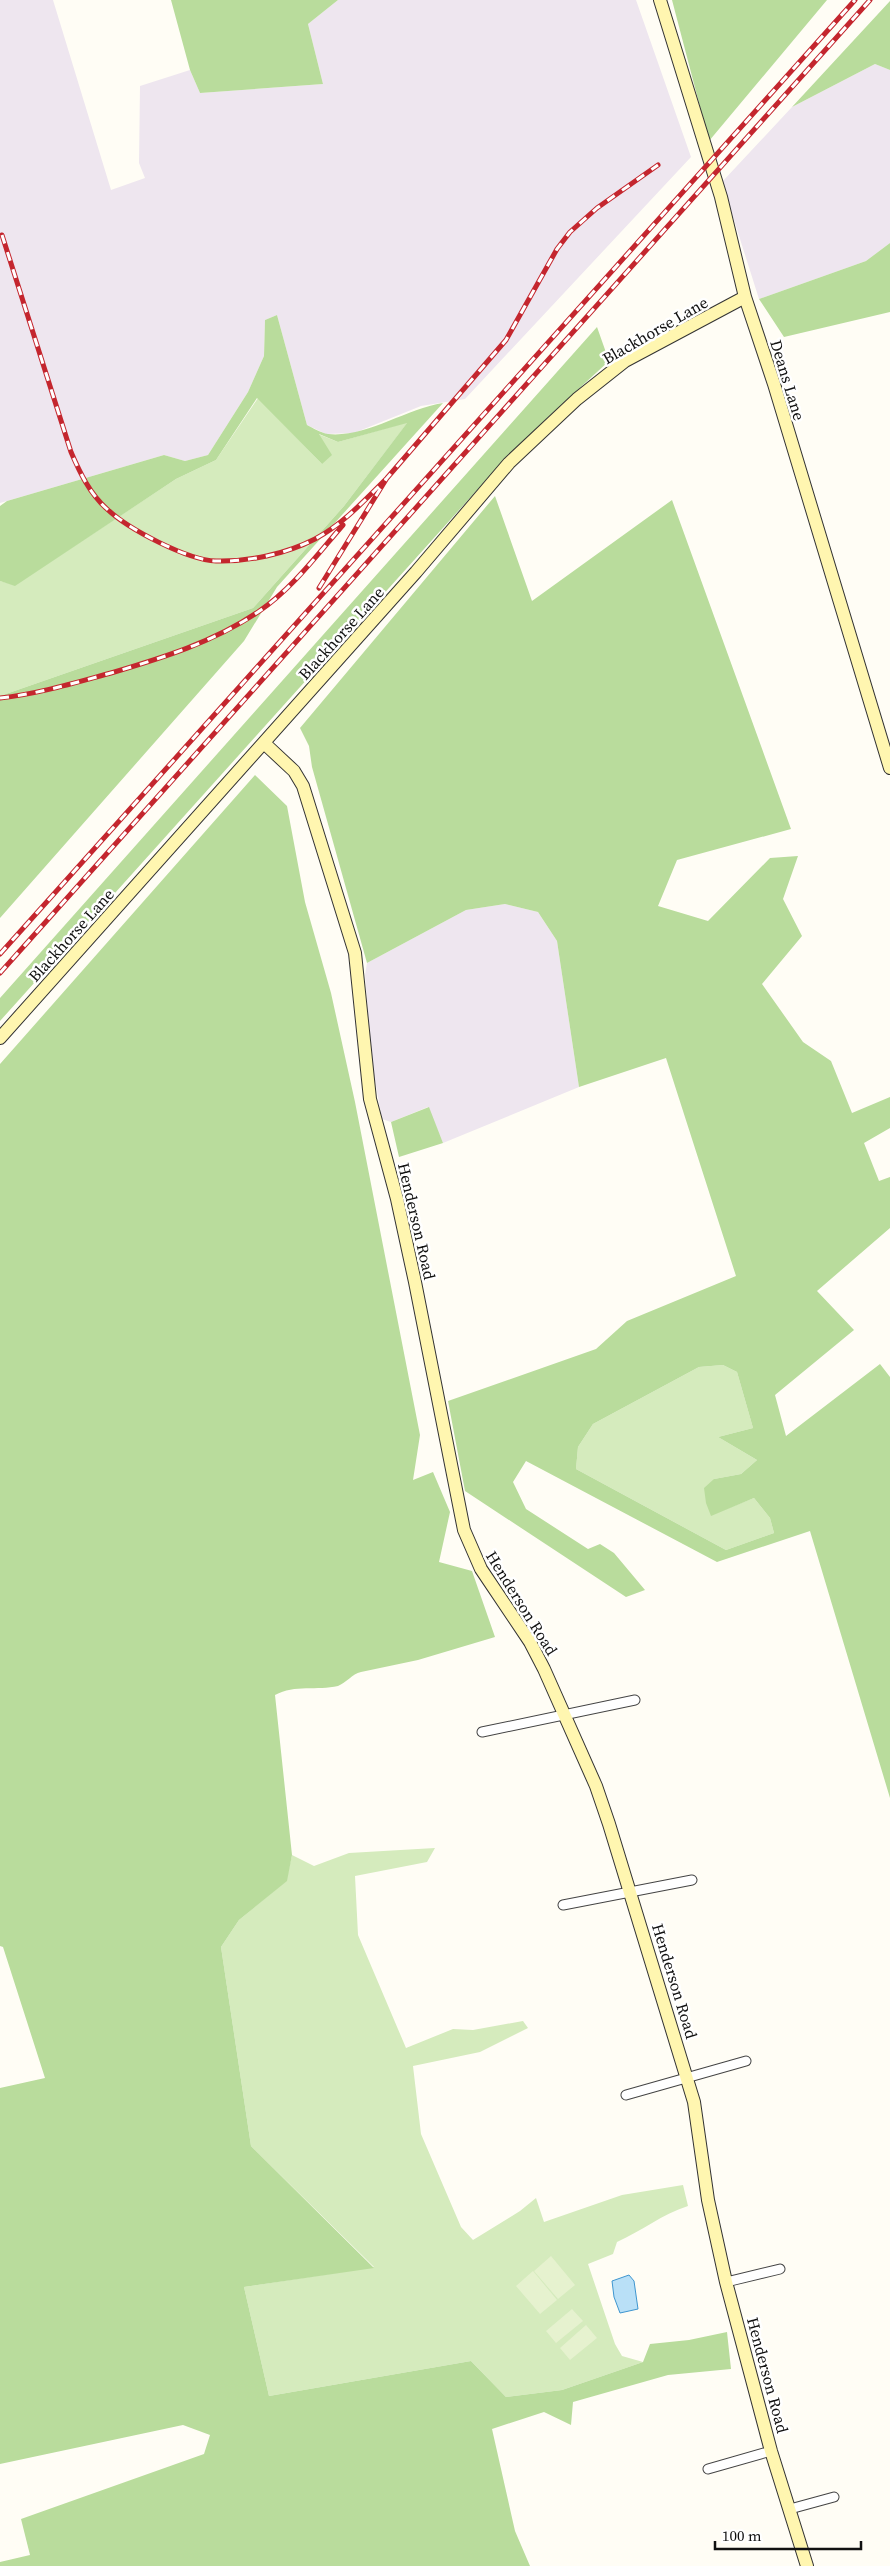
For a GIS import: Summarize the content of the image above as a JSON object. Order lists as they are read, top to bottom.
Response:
{
  "streets": {
    "street": ["Blackhorse Lane", "Deans Lane", "Henderson Road"]
  },
  "crossings": [
    ["Blackhorse Lane", "Deans Lane"],
    ["Blackhorse Lane", "Henderson Road"]
  ],
  "scale_bar": "100 m"
}
